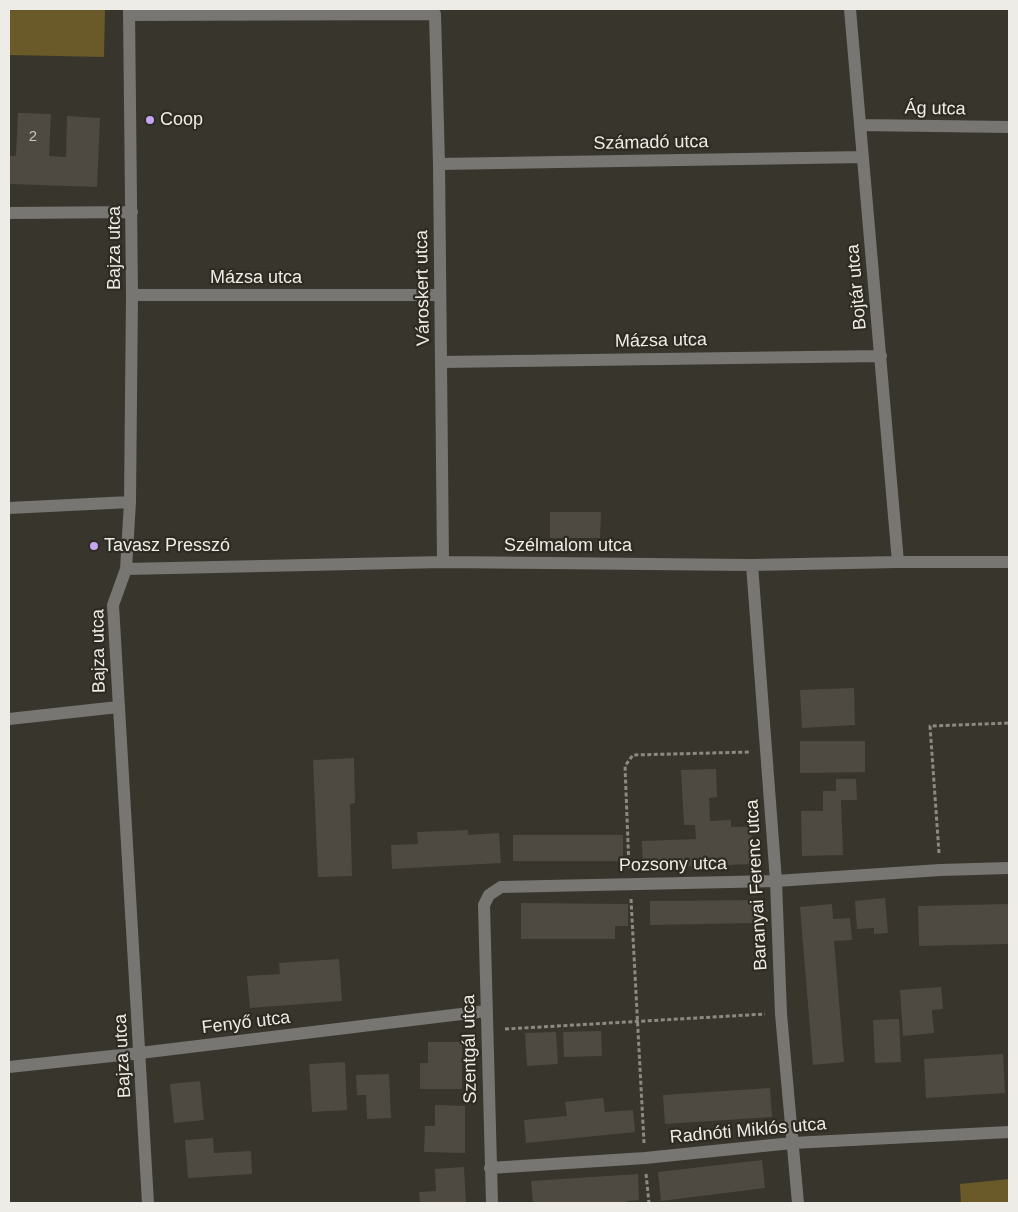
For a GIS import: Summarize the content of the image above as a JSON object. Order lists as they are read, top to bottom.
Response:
{
  "streets": {
    "street": [
      "Ág utca",
      "Számadó utca",
      "Bajza utca",
      "Mázsa utca",
      "Bojtár utca",
      "Városkert utca",
      "Szélmalom utca",
      "Pozsony utca",
      "Baranyai Ferenc utca",
      "Fenyő utca",
      "Szentgál utca",
      "Radnóti Miklós utca"
    ]
  },
  "crossings": [
    ["Ág utca", "Bojtár utca"],
    ["Számadó utca", "Bojtár utca"],
    ["Számadó utca", "Városkert utca"],
    ["Bajza utca", "Mázsa utca"],
    ["Bajza utca", "Városkert utca"],
    ["Bajza utca", "Szélmalom utca"],
    ["Bajza utca", "Fenyő utca"],
    ["Mázsa utca", "Bojtár utca"],
    ["Mázsa utca", "Városkert utca"],
    ["Bojtár utca", "Szélmalom utca"],
    ["Városkert utca", "Szélmalom utca"],
    ["Szélmalom utca", "Baranyai Ferenc utca"],
    ["Pozsony utca", "Baranyai Ferenc utca"],
    ["Pozsony utca", "Szentgál utca"],
    ["Baranyai Ferenc utca", "Radnóti Miklós utca"],
    ["Fenyő utca", "Szentgál utca"],
    ["Szentgál utca", "Radnóti Miklós utca"]
  ],
  "places": ["Coop", "Tavasz Presszó"],
  "house_numbers": ["2"]
}
